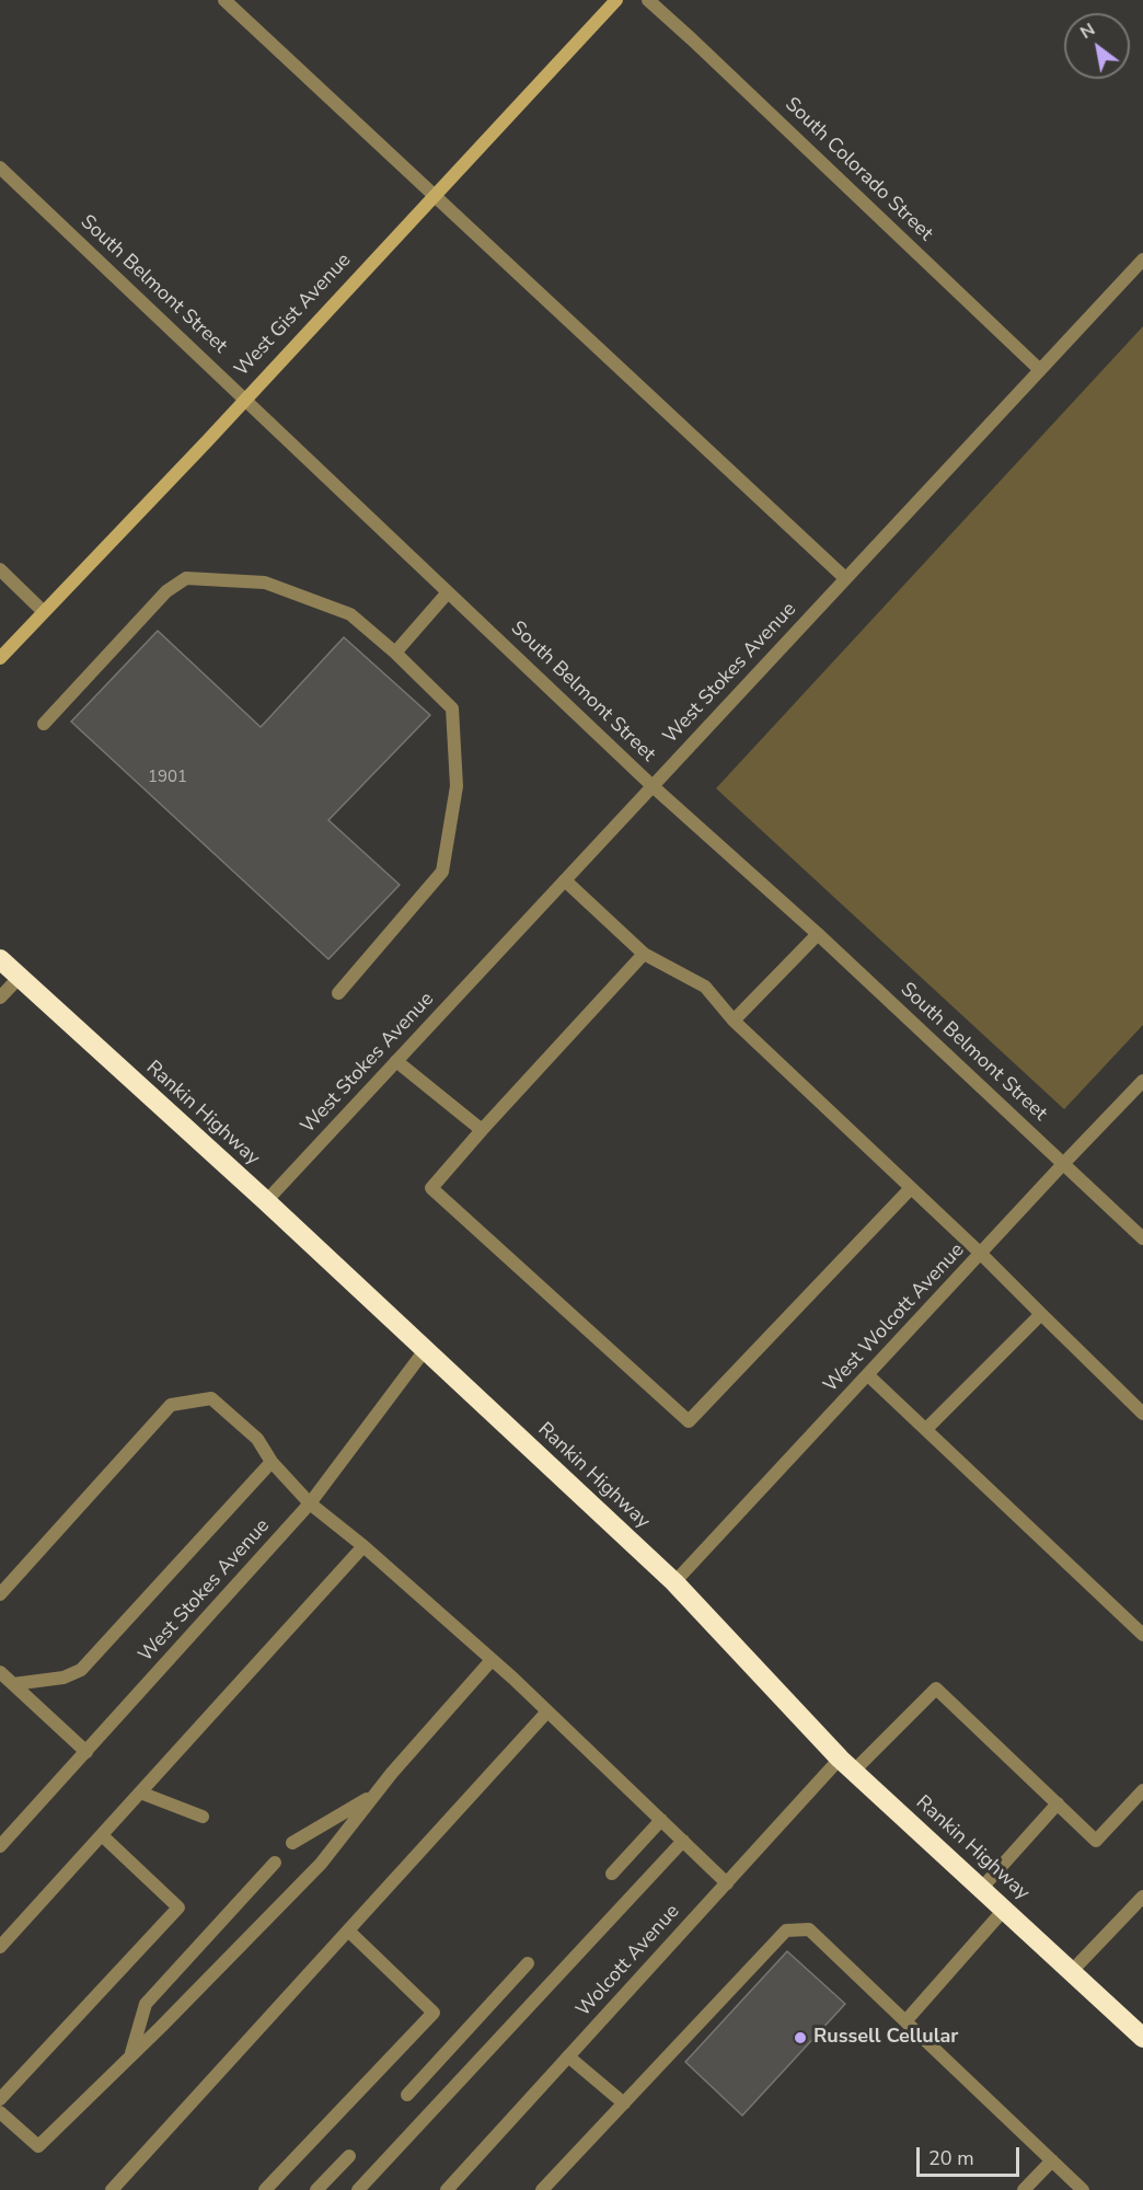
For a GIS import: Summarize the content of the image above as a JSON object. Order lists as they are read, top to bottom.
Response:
{
  "streets": {
    "highway": ["Rankin Highway"],
    "street": [
      "South Colorado Street",
      "South Belmont Street",
      "West Gist Avenue",
      "West Stokes Avenue",
      "West Wolcott Avenue",
      "Wolcott Avenue"
    ]
  },
  "crossings": [
    ["South Colorado Street", "West Stokes Avenue"],
    ["South Belmont Street", "West Gist Avenue"],
    ["South Belmont Street", "West Stokes Avenue"],
    ["South Belmont Street", "West Wolcott Avenue"],
    ["West Stokes Avenue", "Rankin Highway"],
    ["Rankin Highway", "West Wolcott Avenue"],
    ["Rankin Highway", "Wolcott Avenue"]
  ],
  "places": ["Russell Cellular"],
  "house_numbers": ["1901"],
  "scale_bar": "20 m",
  "north": "top left"
}
